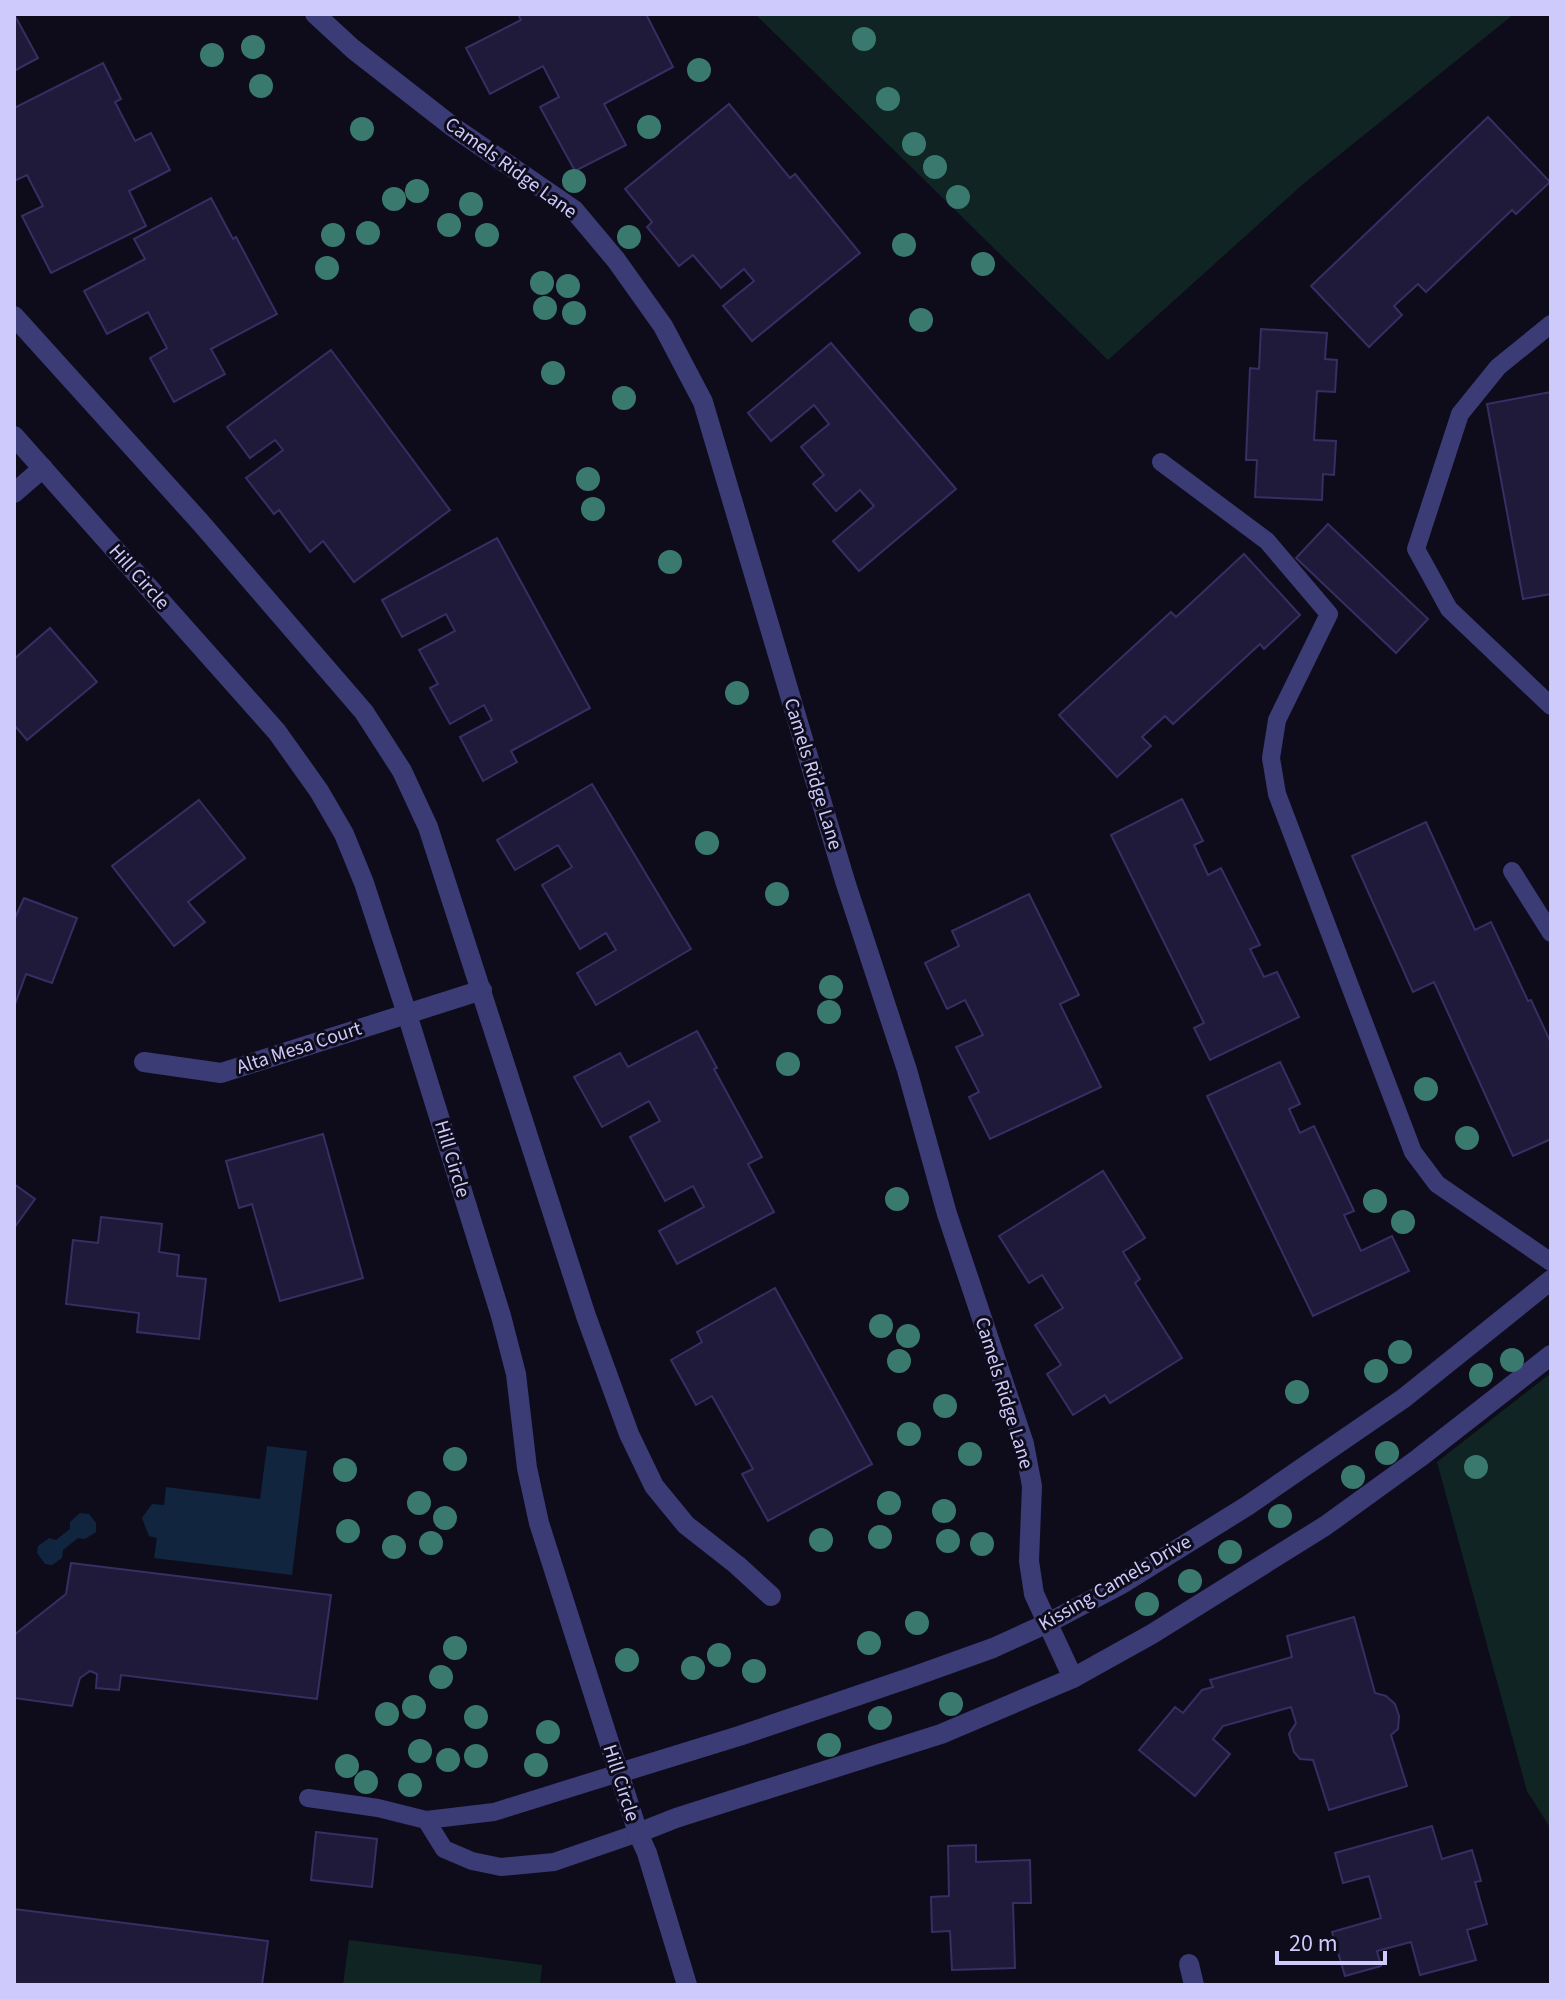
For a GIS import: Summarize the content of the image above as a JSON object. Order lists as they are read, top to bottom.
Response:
{
  "streets": {
    "street": [
      "Camels Ridge Lane",
      "Hill Circle",
      "Alta Mesa Court",
      "Kissing Camels Drive"
    ]
  },
  "crossings": [
    ["Camels Ridge Lane", "Kissing Camels Drive"],
    ["Hill Circle", "Alta Mesa Court"],
    ["Hill Circle", "Kissing Camels Drive"]
  ],
  "scale_bar": "20 m"
}
